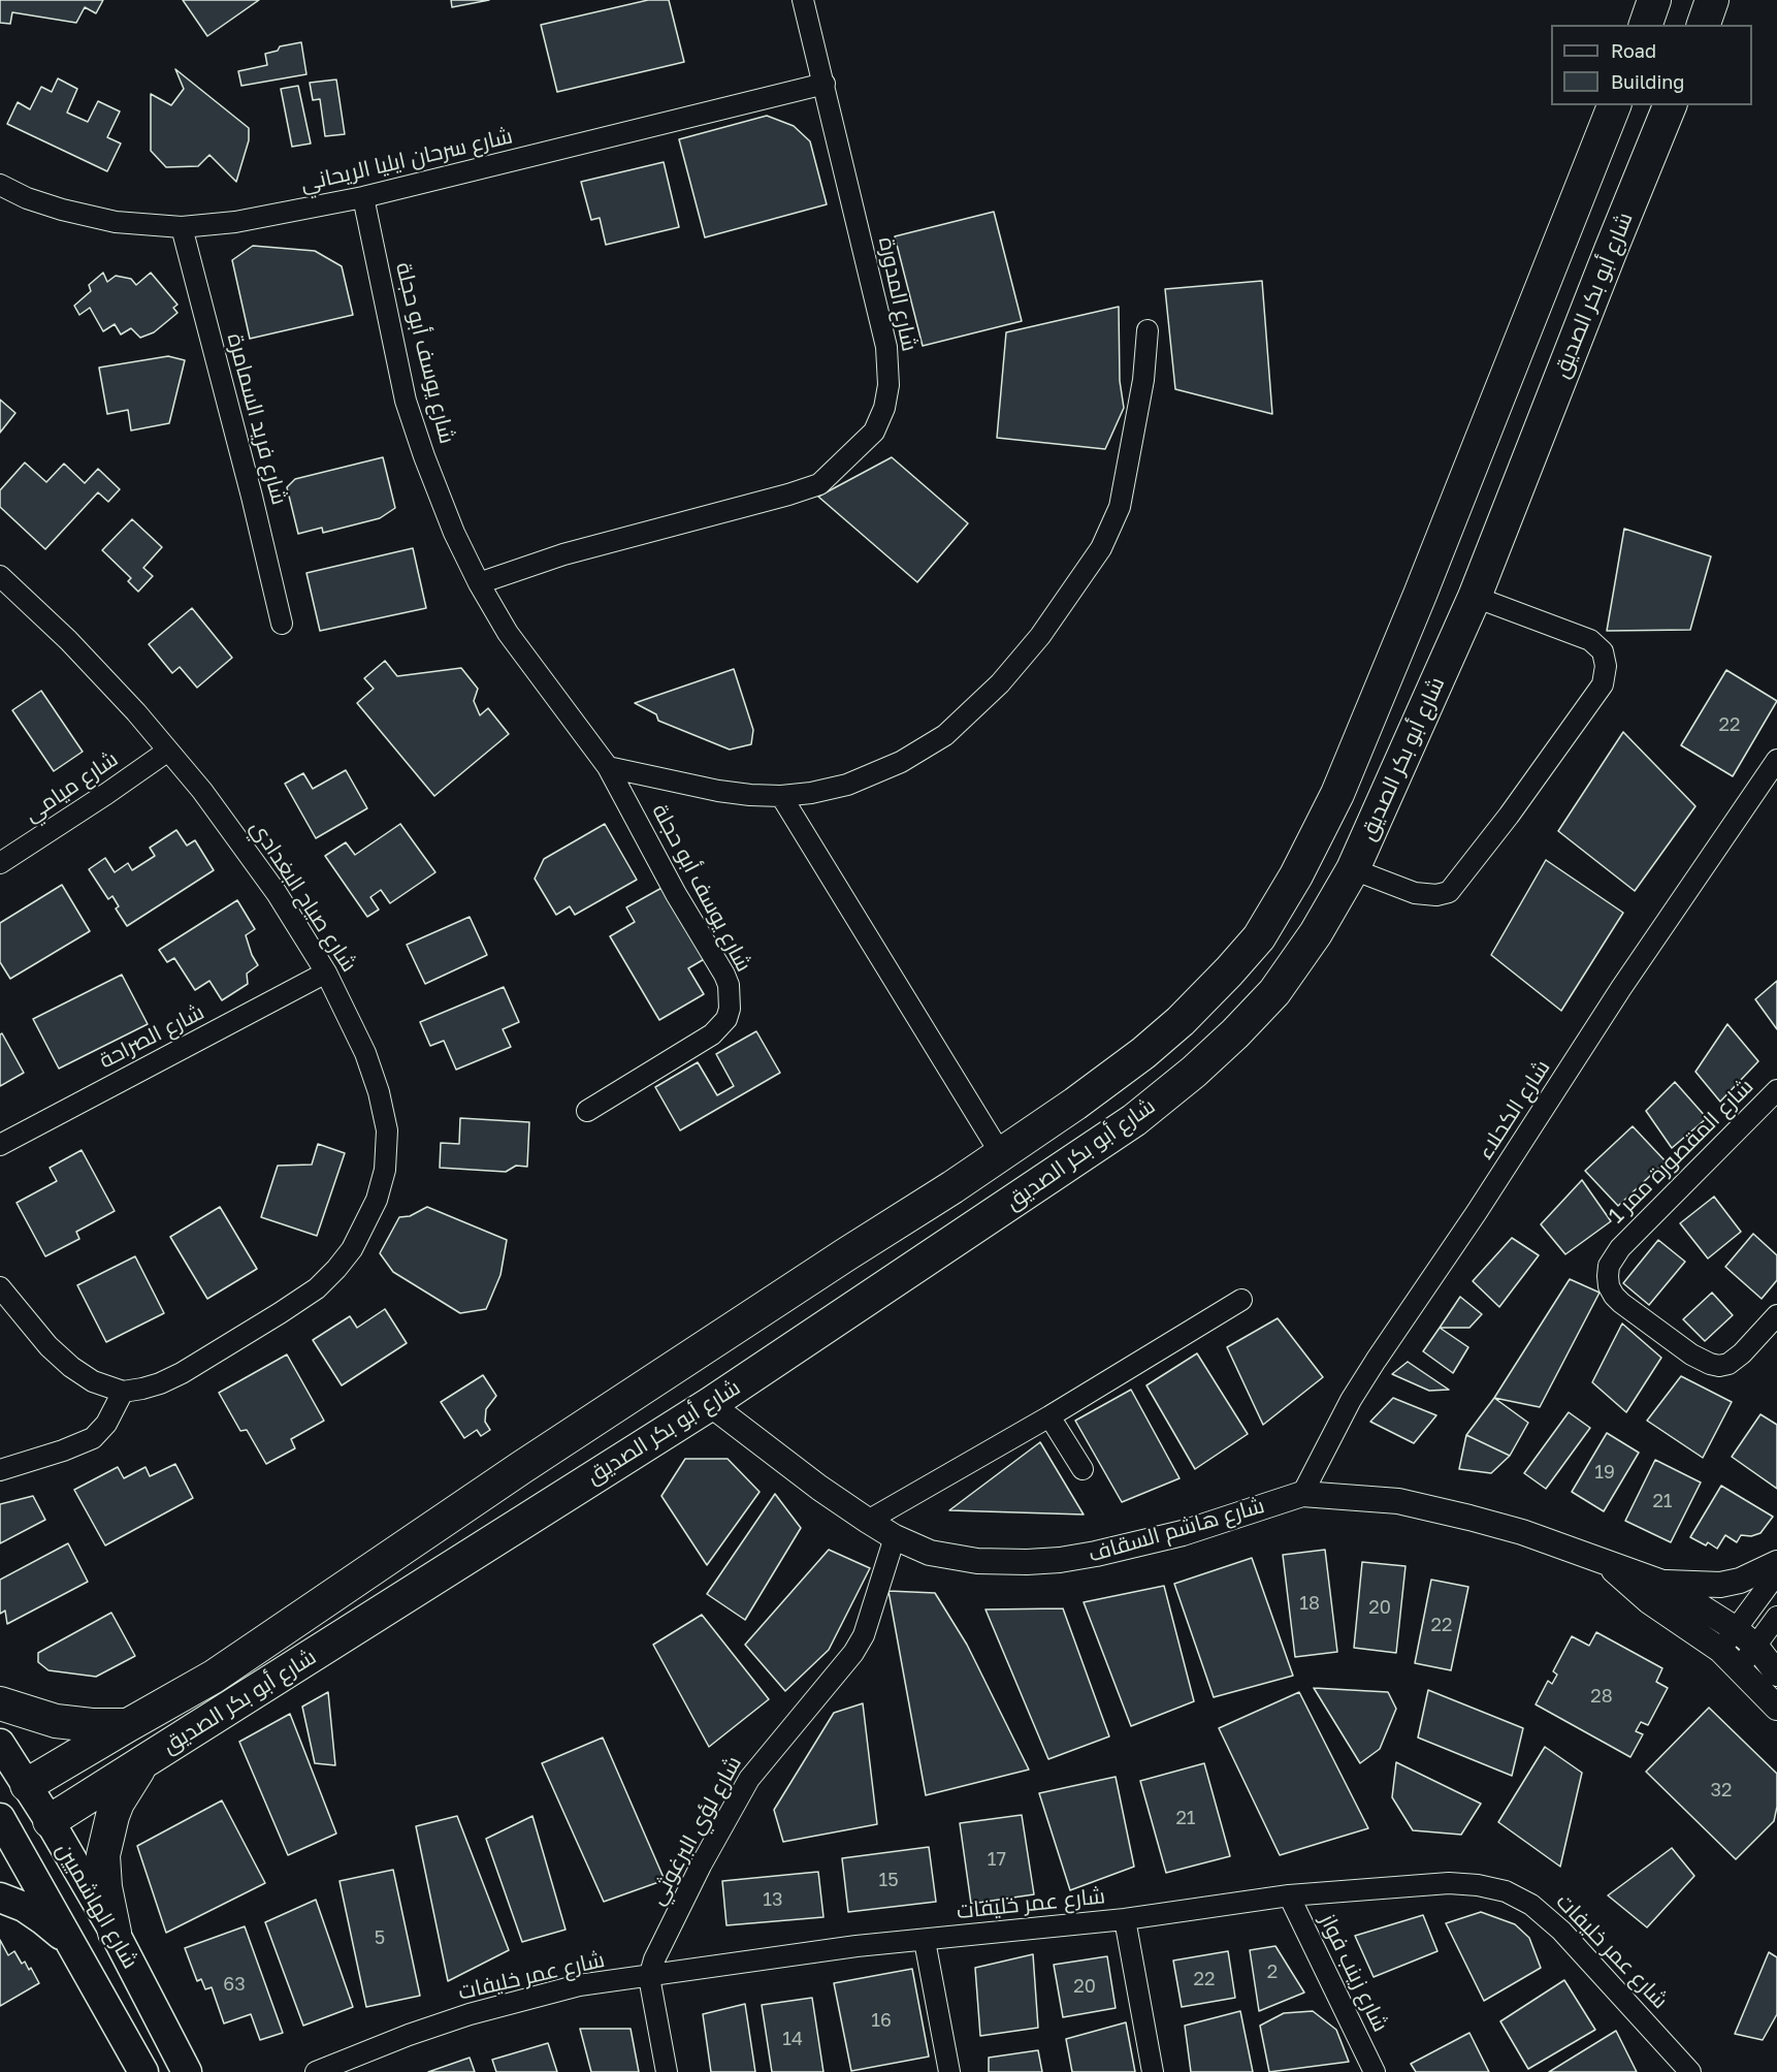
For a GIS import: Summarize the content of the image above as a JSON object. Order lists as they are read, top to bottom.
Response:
{
  "streets": {
    "main road": ["شارع أبو بكر الصديق", "شارع الهاشميين"],
    "street": [
      "شارع سرحان ايليا الريحاني",
      "شارع المدورة",
      "شارع يوسف أبو حجلة",
      "شارع فريد السمامرة",
      "شارع ميامي",
      "شارع صياح البغدادي",
      "شارع الصراحة",
      "شارع الكحلاء",
      "شارع المقصورة ممر 1",
      "شارع هاشم السقاف",
      "شارع لؤي البرغوثي",
      "شارع عمر خليفات",
      "شارع زينب فواز"
    ]
  },
  "crossings": [
    ["شارع سرحان ايليا الريحاني", "شارع المدورة"],
    ["شارع سرحان ايليا الريحاني", "شارع يوسف أبو حجلة"],
    ["شارع سرحان ايليا الريحاني", "شارع فريد السمامرة"],
    ["شارع المدورة", "شارع يوسف أبو حجلة"],
    ["شارع أبو بكر الصديق", "شارع هاشم السقاف"],
    ["شارع أبو بكر الصديق", "شارع الهاشميين"],
    ["شارع ميامي", "شارع صياح البغدادي"],
    ["شارع صياح البغدادي", "شارع الصراحة"],
    ["شارع الكحلاء", "شارع هاشم السقاف"],
    ["شارع هاشم السقاف", "شارع لؤي البرغوثي"],
    ["شارع لؤي البرغوثي", "شارع عمر خليفات"],
    ["شارع عمر خليفات", "شارع زينب فواز"]
  ],
  "house_numbers": [
    "22",
    "19",
    "21",
    "18",
    "20",
    "22",
    "28",
    "32",
    "21",
    "17",
    "15",
    "13",
    "5",
    "2",
    "22",
    "63",
    "20",
    "16",
    "14"
  ],
  "legend": ["Road", "Building"]
}
